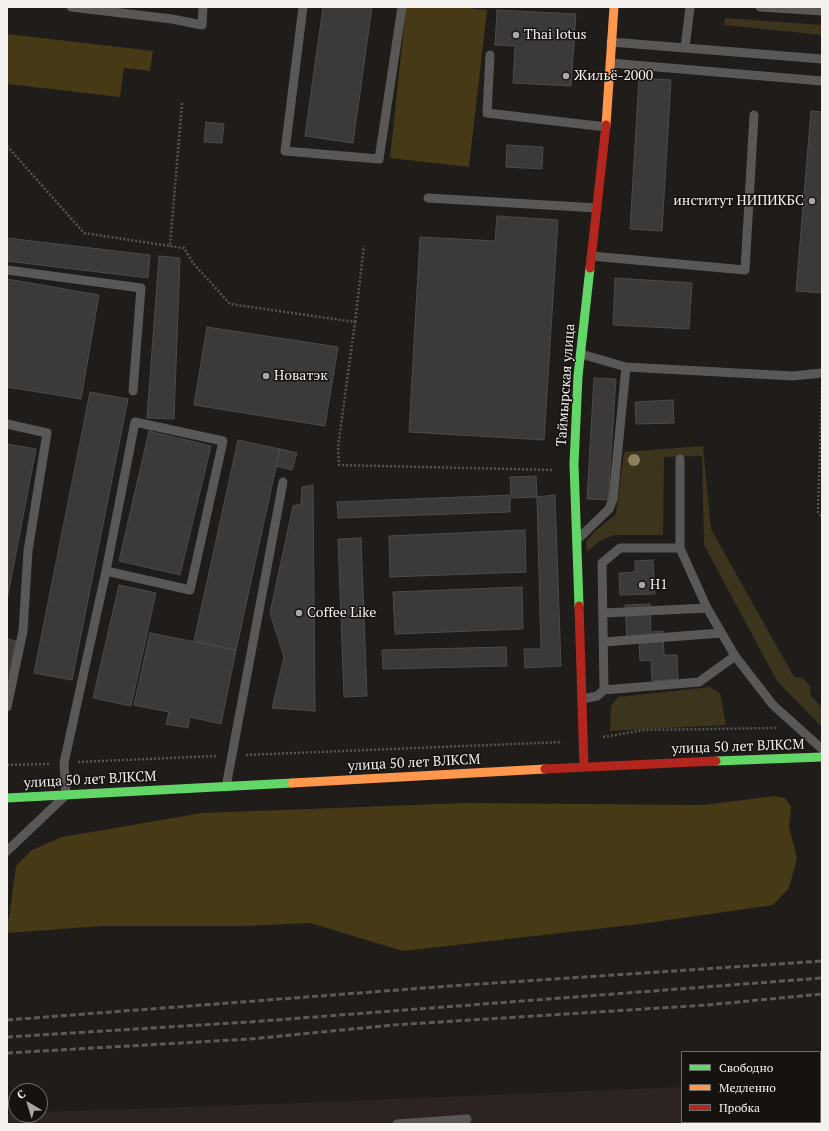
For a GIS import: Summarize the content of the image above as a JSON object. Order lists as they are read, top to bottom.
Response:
{
  "streets": {
    "street": ["Таймырская улица", "улица 50 лет ВЛКСМ"]
  },
  "crossings": [
    ["Таймырская улица", "улица 50 лет ВЛКСМ"]
  ],
  "places": [
    "Thai lotus",
    "Жильё-2000",
    "институт НИПИКБС",
    "Новатэк",
    "Н1",
    "Coffee Like"
  ],
  "legend": ["Свободно", "Медленно", "Пробка"],
  "north": "top left"
}
